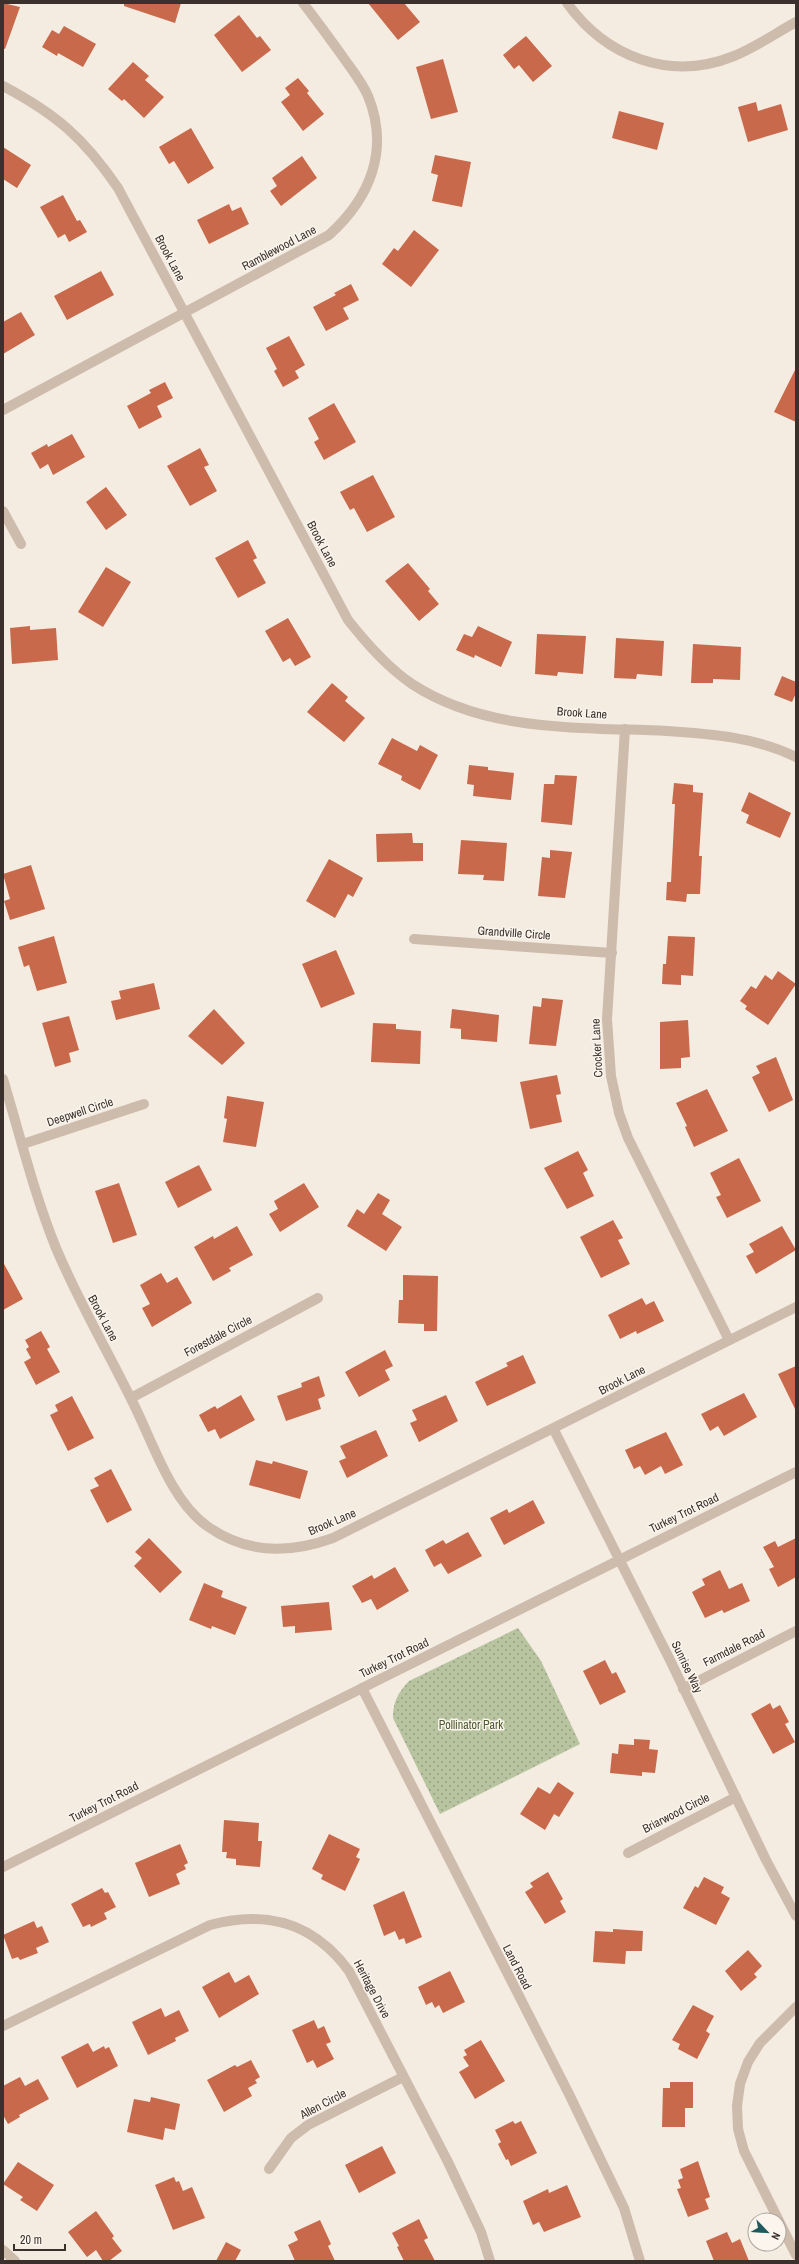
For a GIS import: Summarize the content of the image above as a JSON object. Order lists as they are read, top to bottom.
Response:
{
  "streets": {
    "street": [
      "Ramblewood Lane",
      "Brook Lane",
      "Grandville Circle",
      "Crocker Lane",
      "Deepwell Circle",
      "Forestdale Circle",
      "Turkey Trot Road",
      "Farmdale Road",
      "Sunrise Way",
      "Briarwood Circle",
      "Land Road",
      "Heritage Drive",
      "Allen Circle"
    ]
  },
  "crossings": [
    ["Ramblewood Lane", "Brook Lane"],
    ["Brook Lane", "Crocker Lane"],
    ["Brook Lane", "Deepwell Circle"],
    ["Brook Lane", "Forestdale Circle"],
    ["Brook Lane", "Sunrise Way"],
    ["Grandville Circle", "Crocker Lane"],
    ["Turkey Trot Road", "Sunrise Way"],
    ["Turkey Trot Road", "Land Road"],
    ["Farmdale Road", "Sunrise Way"],
    ["Sunrise Way", "Briarwood Circle"],
    ["Heritage Drive", "Allen Circle"]
  ],
  "parks": ["Pollinator Park"],
  "scale_bar": "20 m",
  "north": "bottom right"
}
